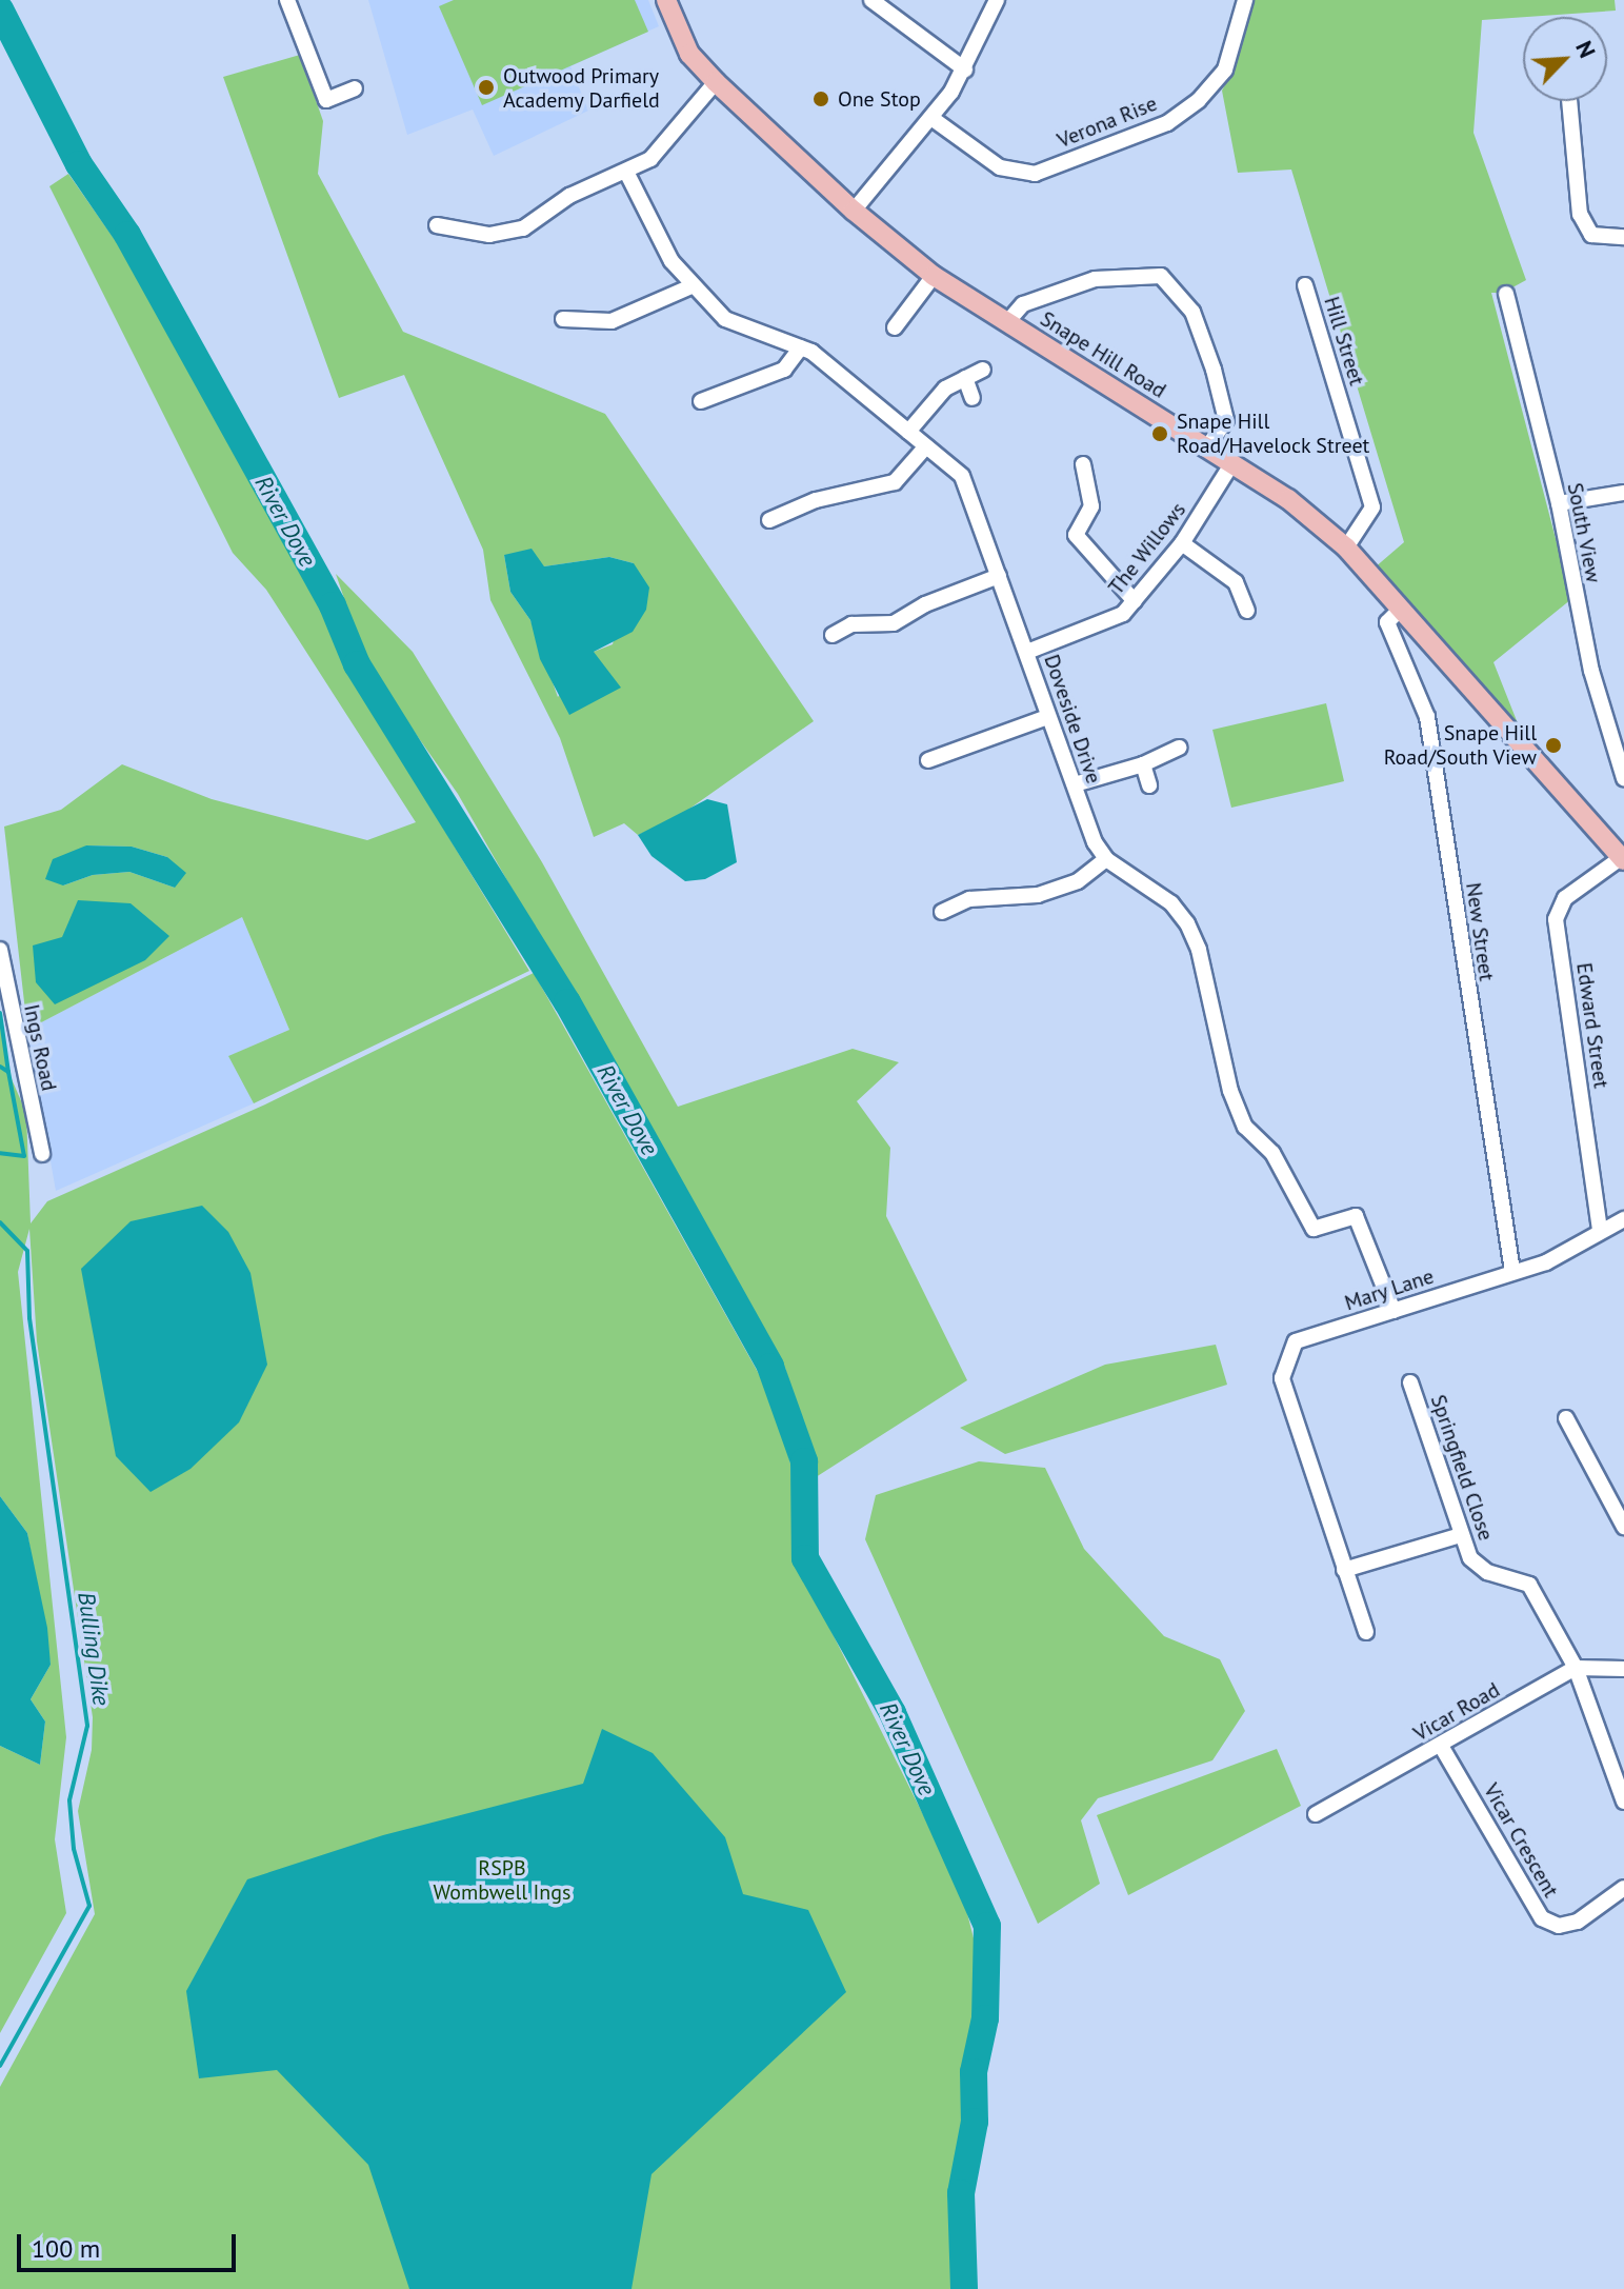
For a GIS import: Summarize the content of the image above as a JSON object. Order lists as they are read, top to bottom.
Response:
{
  "streets": {
    "main road": ["Snape Hill Road"],
    "street": [
      "Verona Rise",
      "Hill Street",
      "South View",
      "The Willows",
      "Doveside Drive",
      "New Street",
      "Edward Street",
      "Ings Road",
      "Mary Lane",
      "Springfield Close",
      "Vicar Road",
      "Vicar Crescent"
    ]
  },
  "crossings": [
    ["Hill Street", "Snape Hill Road"],
    ["Snape Hill Road", "The Willows"],
    ["Snape Hill Road", "New Street"],
    ["Snape Hill Road", "Edward Street"],
    ["The Willows", "Doveside Drive"],
    ["Doveside Drive", "Mary Lane"],
    ["New Street", "Mary Lane"],
    ["Edward Street", "Mary Lane"],
    ["Springfield Close", "Vicar Road"],
    ["Vicar Road", "Vicar Crescent"]
  ],
  "water": ["River Dove", "Bulling Dike"],
  "parks": ["RSPB Wombwell Ings"],
  "places": [
    "Outwood Primary Academy Darfield",
    "One Stop",
    "Snape Hill Road/Havelock Street",
    "Snape Hill Road/South View"
  ],
  "scale_bar": "100 m",
  "north": "top right"
}
